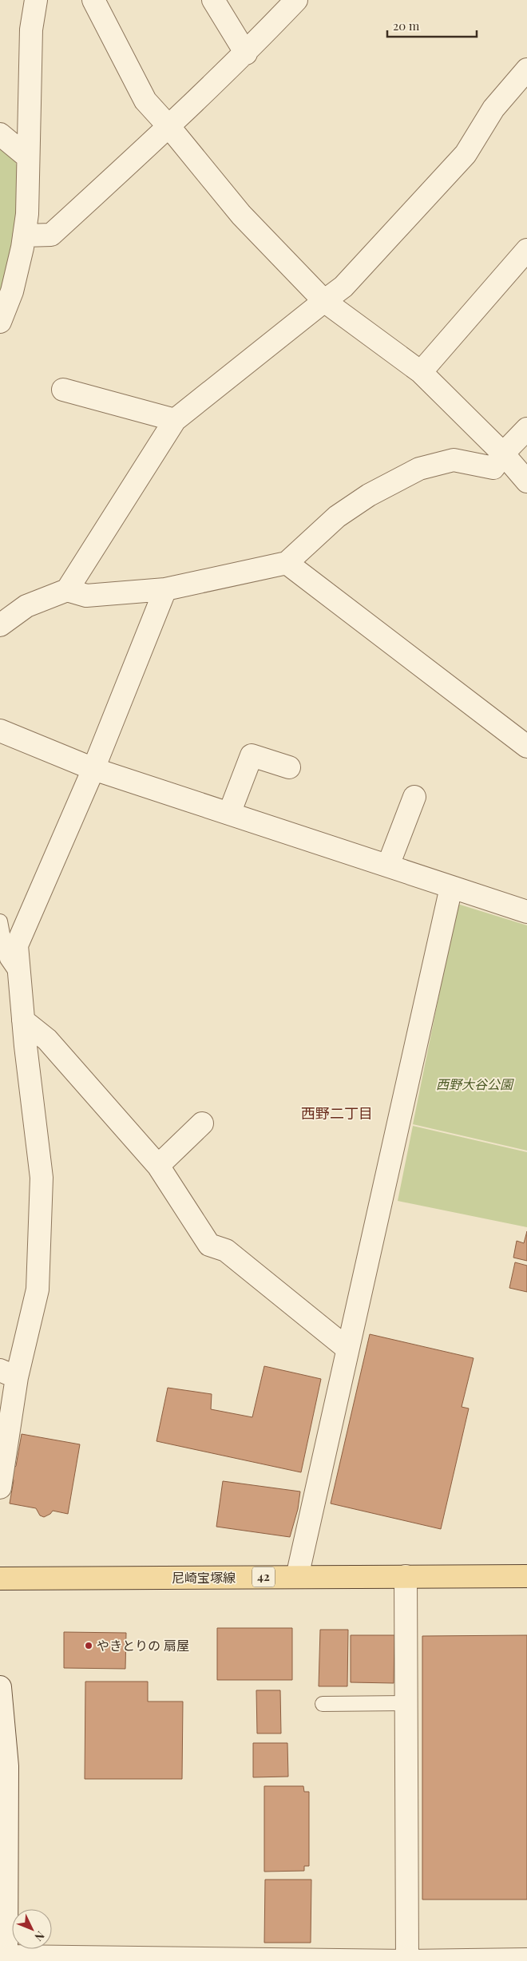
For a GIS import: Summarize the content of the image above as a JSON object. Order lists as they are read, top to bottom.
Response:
{
  "streets": {
    "main road": ["42", "尼崎宝塚線"]
  },
  "districts": ["西野二丁目"],
  "parks": ["西野大谷公園"],
  "places": ["やきとりの 扇屋"],
  "scale_bar": "20 m",
  "north": "bottom right"
}
